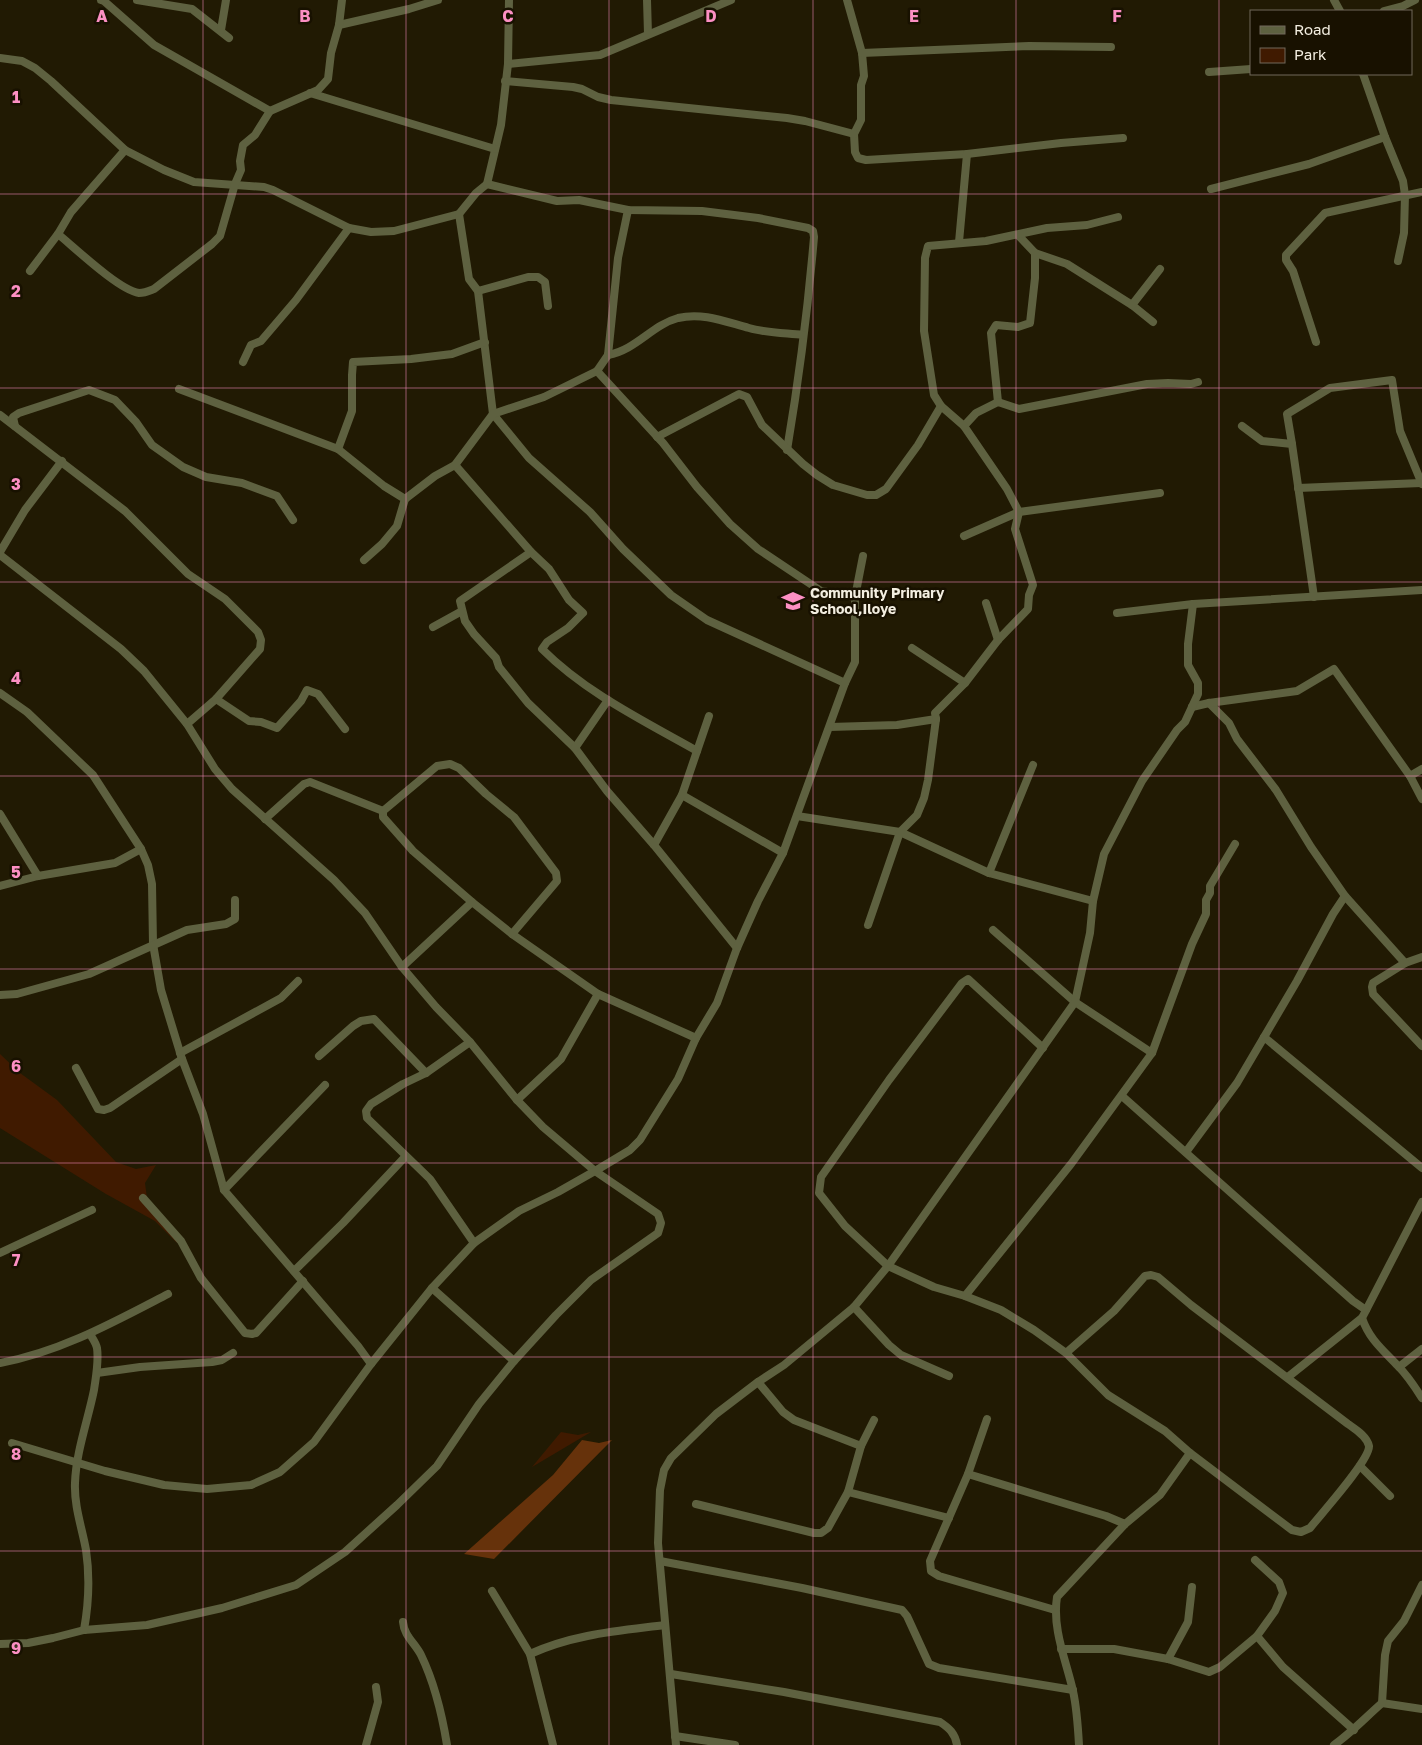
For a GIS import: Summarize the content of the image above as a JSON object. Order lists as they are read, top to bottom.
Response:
{
  "places": {
    "school or university": ["Community Primary School,Iloye"]
  },
  "legend": ["Road", "Park"],
  "grid": {
    "columns": [
      "A",
      "B",
      "C",
      "D",
      "E",
      "F"
    ],
    "rows": [
      "1",
      "2",
      "3",
      "4",
      "5",
      "6",
      "7",
      "8",
      "9"
    ]
  }
}
